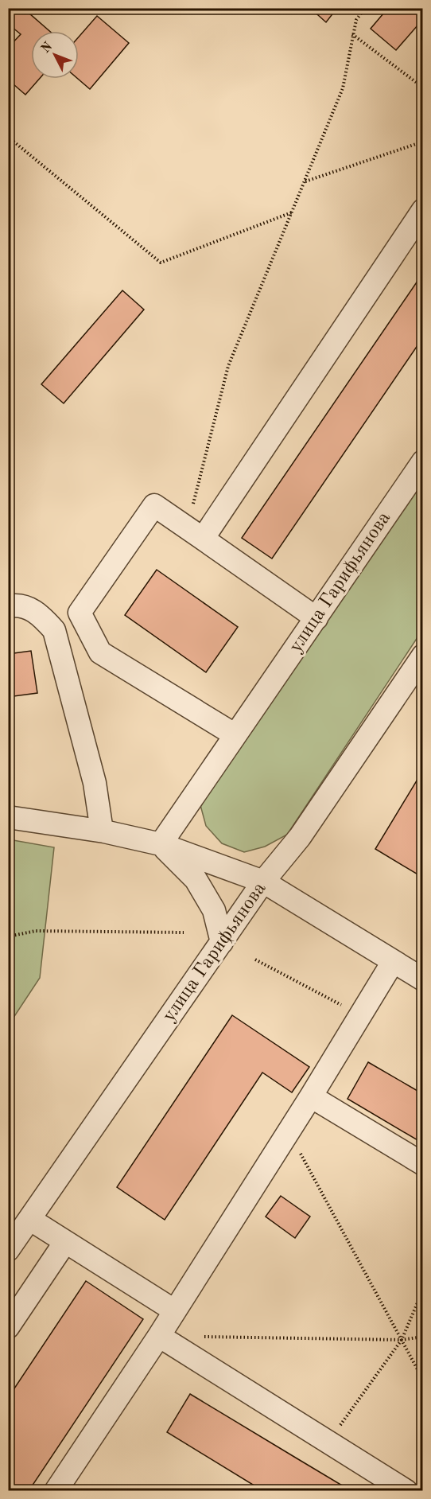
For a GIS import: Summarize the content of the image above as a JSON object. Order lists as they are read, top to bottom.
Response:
{
  "streets": {
    "street": ["улица Гарифьянова"]
  },
  "north": "top left"
}
